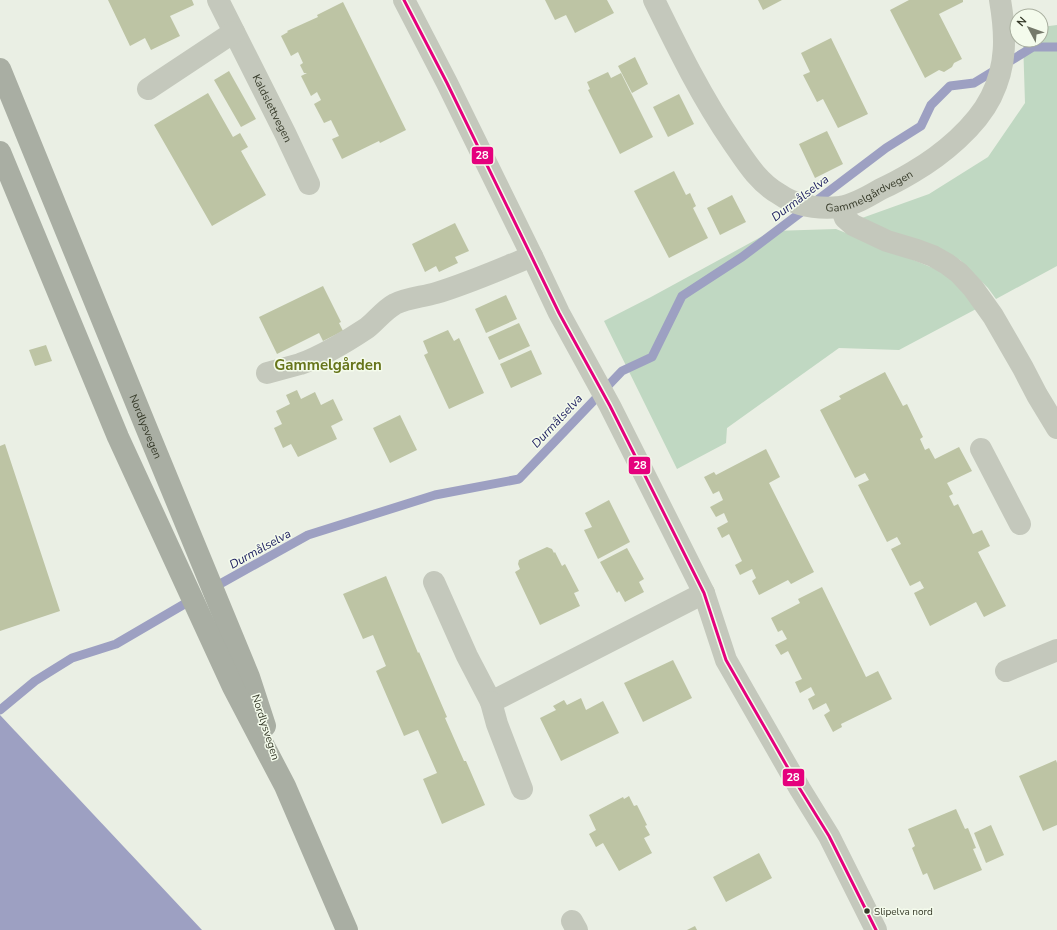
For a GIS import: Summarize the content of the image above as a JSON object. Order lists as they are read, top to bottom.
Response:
{
  "streets": {
    "highway": ["Nordlysvegen"],
    "street": ["Kaldslettvegen", "Gammelgårdvegen"]
  },
  "districts": ["Gammelgården"],
  "water": ["Durmålselva"],
  "places": ["Slipelva nord"],
  "lines": ["transit line 28"],
  "north": "top left"
}
